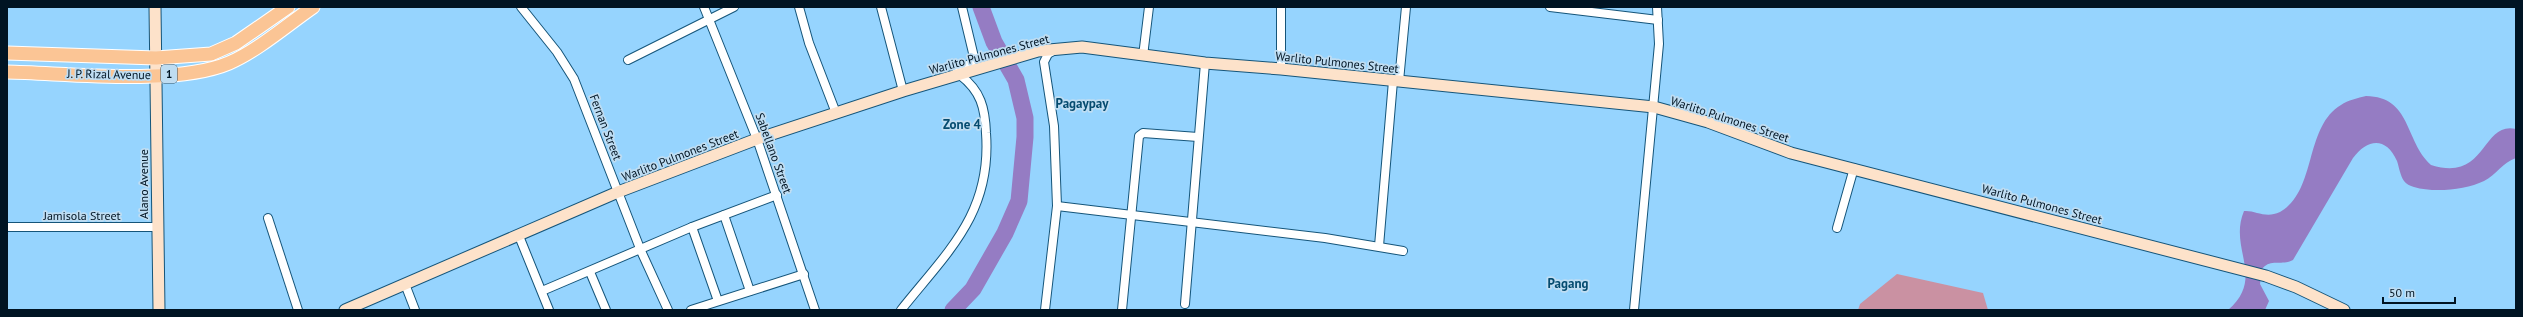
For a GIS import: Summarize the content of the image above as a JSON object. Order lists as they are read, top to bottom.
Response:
{
  "streets": {
    "main road": ["J. P. Rizal Avenue", "1"],
    "street": [
      "Warlito Pulmones Street",
      "Fernan Street",
      "Sabellano Street",
      "Alano Avenue",
      "Jamisola Street"
    ]
  },
  "crossings": [
    ["Warlito Pulmones Street", "Fernan Street"],
    ["Warlito Pulmones Street", "Sabellano Street"],
    ["J. P. Rizal Avenue", "Alano Avenue"],
    ["Alano Avenue", "Jamisola Street"]
  ],
  "districts": ["Pagaypay", "Zone 4", "Pagang"],
  "scale_bar": "50 m"
}
